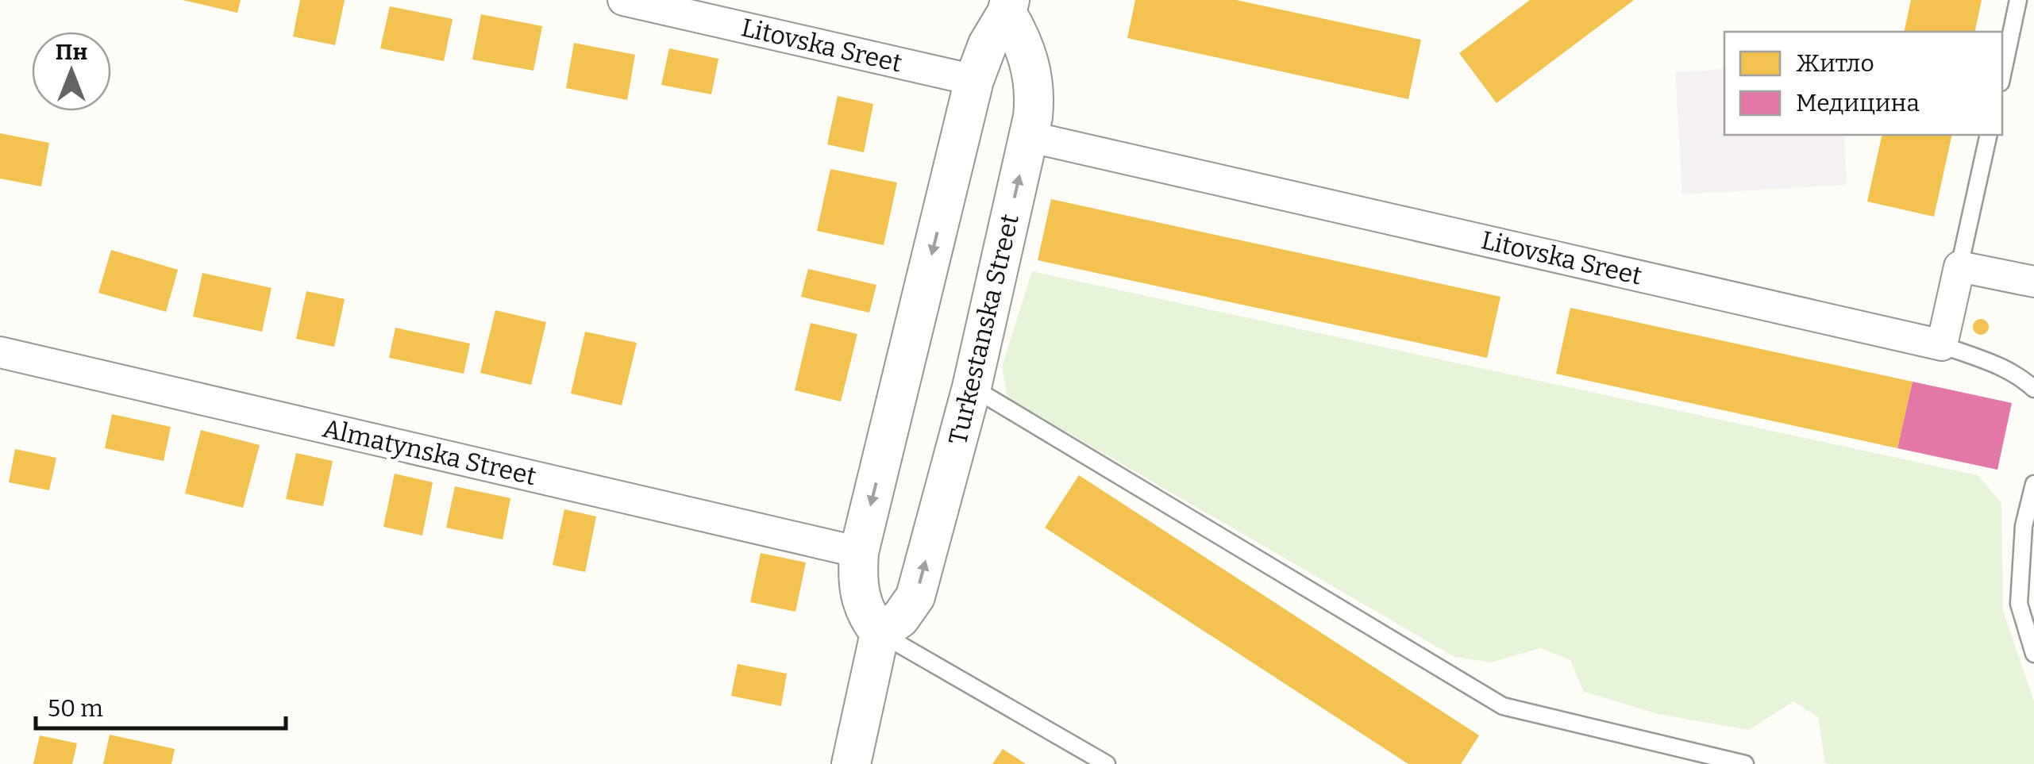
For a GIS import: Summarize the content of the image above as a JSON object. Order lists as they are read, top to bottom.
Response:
{
  "streets": {
    "street": ["Litovska Sreet", "Turkestanska Street", "Almatynska Street"]
  },
  "crossings": [
    ["Litovska Sreet", "Turkestanska Street"],
    ["Turkestanska Street", "Almatynska Street"]
  ],
  "legend": ["Житло", "Медицина"],
  "scale_bar": "50 m",
  "north": "top"
}
